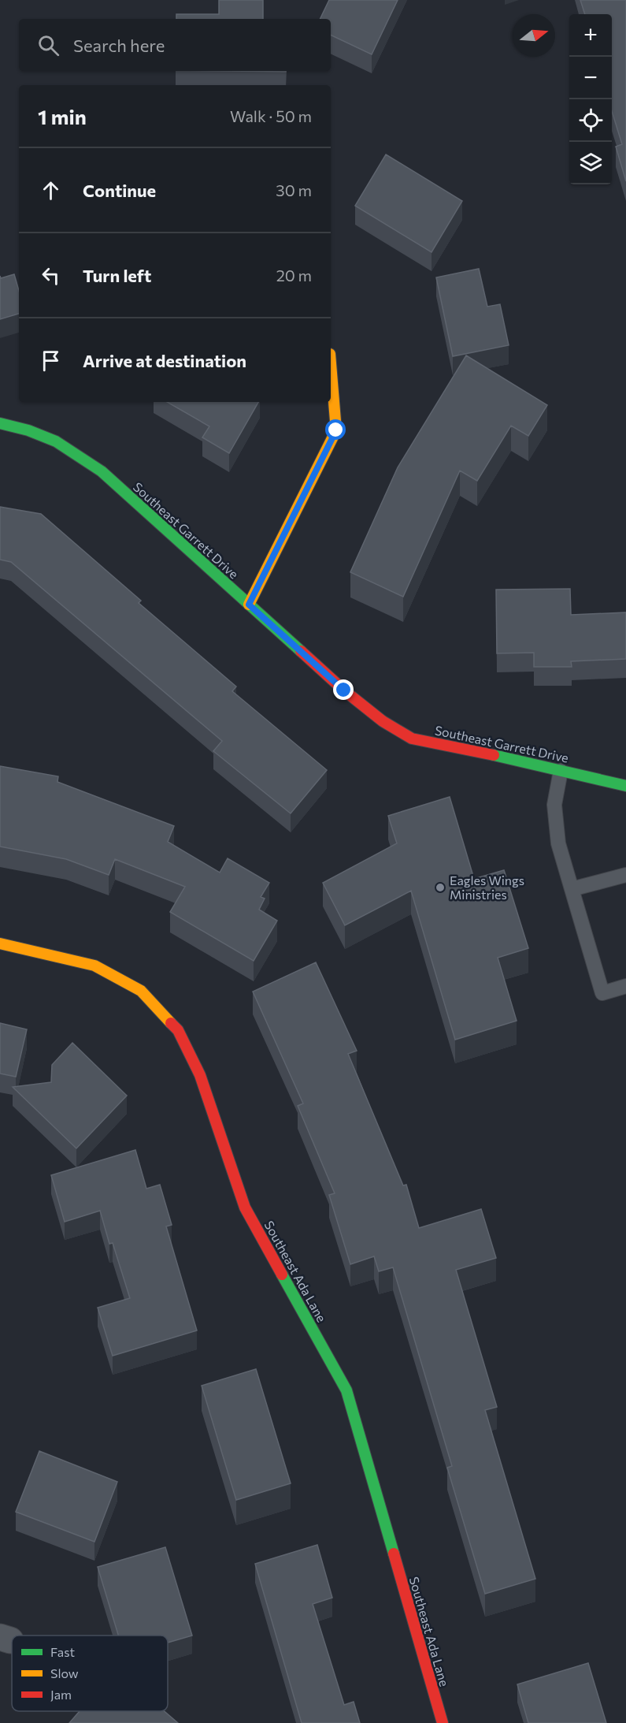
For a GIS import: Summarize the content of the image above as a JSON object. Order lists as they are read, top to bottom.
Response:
{
  "streets": {
    "street": ["Southeast Garrett Drive", "Southeast Ada Lane"]
  },
  "places": ["Eagles Wings Ministries"],
  "legend": ["Fast", "Slow", "Jam"],
  "north": "right",
  "page": {
    "map_buttons": ["+", "−"],
    "search": "Search here",
    "heading": ["1 min", "Walk · 50 m"],
    "list": [
      ["Continue", "30 m"],
      ["Turn left", "20 m"],
      "Arrive at destination"
    ]
  }
}
